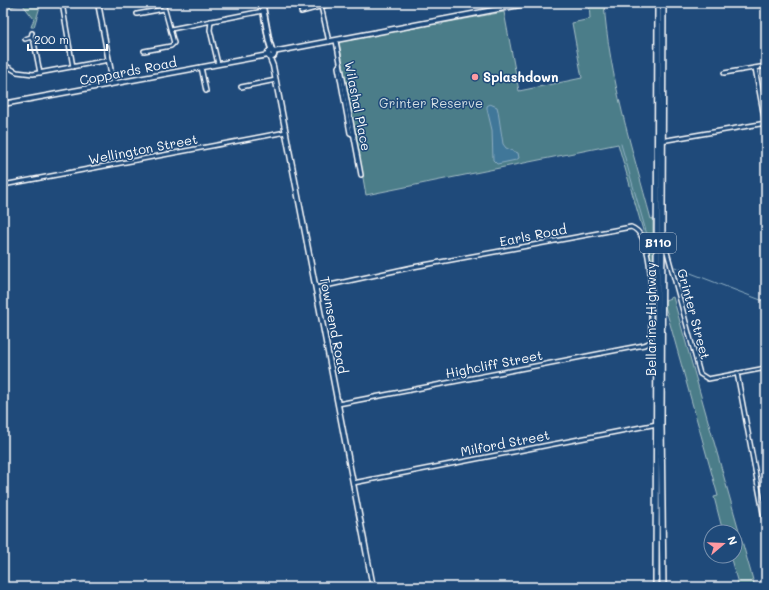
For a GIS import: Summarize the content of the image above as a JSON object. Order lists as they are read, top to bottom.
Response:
{
  "streets": {
    "highway": ["B110", "Bellarine Highway"],
    "main road": ["Townsend Road"],
    "street": [
      "Coppards Road",
      "Wilashal Place",
      "Wellington Street",
      "Earls Road",
      "Grinter Street",
      "Highcliff Street",
      "Milford Street"
    ]
  },
  "crossings": [
    ["Coppards Road", "Wilashal Place"],
    ["Coppards Road", "Townsend Road"],
    ["Wellington Street", "Townsend Road"],
    ["Earls Road", "Bellarine Highway"],
    ["Earls Road", "Townsend Road"],
    ["Earls Road", "Highcliff Street"],
    ["Grinter Street", "Bellarine Highway"],
    ["Bellarine Highway", "Highcliff Street"],
    ["Bellarine Highway", "Milford Street"],
    ["Townsend Road", "Highcliff Street"],
    ["Townsend Road", "Milford Street"]
  ],
  "parks": ["Grinter Reserve"],
  "places": ["Splashdown"],
  "scale_bar": "200 m",
  "north": "right"
}
